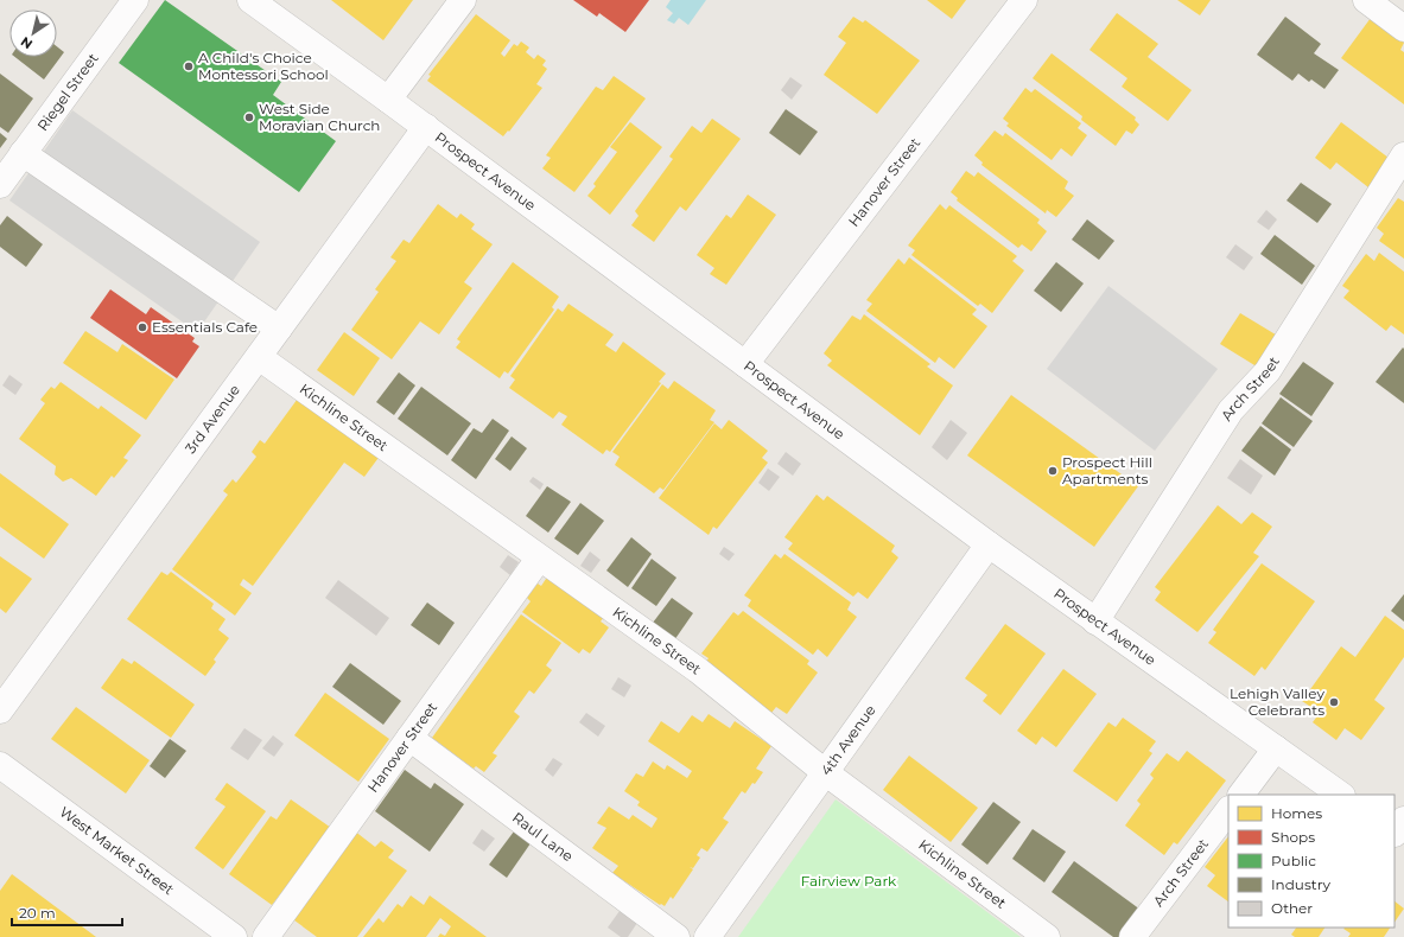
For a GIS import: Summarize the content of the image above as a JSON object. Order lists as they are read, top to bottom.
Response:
{
  "streets": {
    "street": [
      "Riegel Street",
      "Prospect Avenue",
      "Hanover Street",
      "Arch Street",
      "3rd Avenue",
      "Kichline Street",
      "4th Avenue",
      "Raul Lane",
      "West Market Street"
    ]
  },
  "crossings": [
    ["Prospect Avenue", "Hanover Street"],
    ["Prospect Avenue", "Arch Street"],
    ["Prospect Avenue", "3rd Avenue"],
    ["Prospect Avenue", "4th Avenue"],
    ["Hanover Street", "Kichline Street"],
    ["Hanover Street", "Raul Lane"],
    ["3rd Avenue", "Kichline Street"],
    ["Kichline Street", "4th Avenue"]
  ],
  "parks": ["Fairview Park"],
  "places": [
    "A Child's Choice Montessori School",
    "West Side Moravian Church",
    "Essentials Cafe",
    "Prospect Hill Apartments",
    "Lehigh Valley Celebrants"
  ],
  "legend": [
    "Homes",
    "Shops",
    "Public",
    "Industry",
    "Other"
  ],
  "scale_bar": "20 m",
  "north": "bottom left"
}
